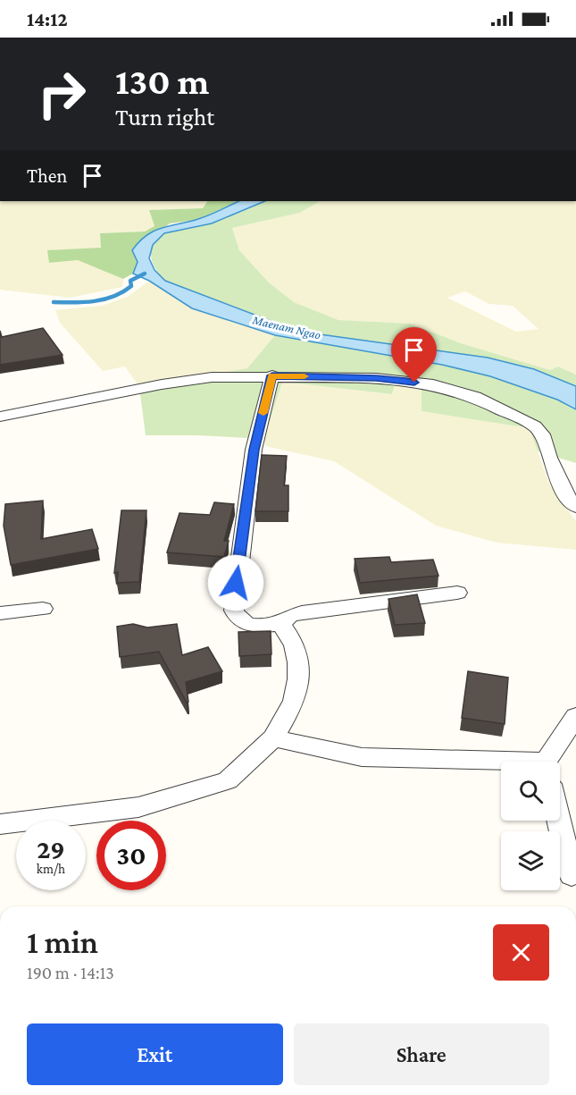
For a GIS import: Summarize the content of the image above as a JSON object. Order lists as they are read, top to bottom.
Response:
{
  "water": ["Maenam Ngao"],
  "page": {
    "status": "14:12",
    "turn": ["130 m", "Turn right"],
    "then": "Then",
    "speed": "29 km/h",
    "limit": "30",
    "heading": ["1 min", "190 m · 14:13"],
    "buttons": ["Exit", "Share"]
  }
}
